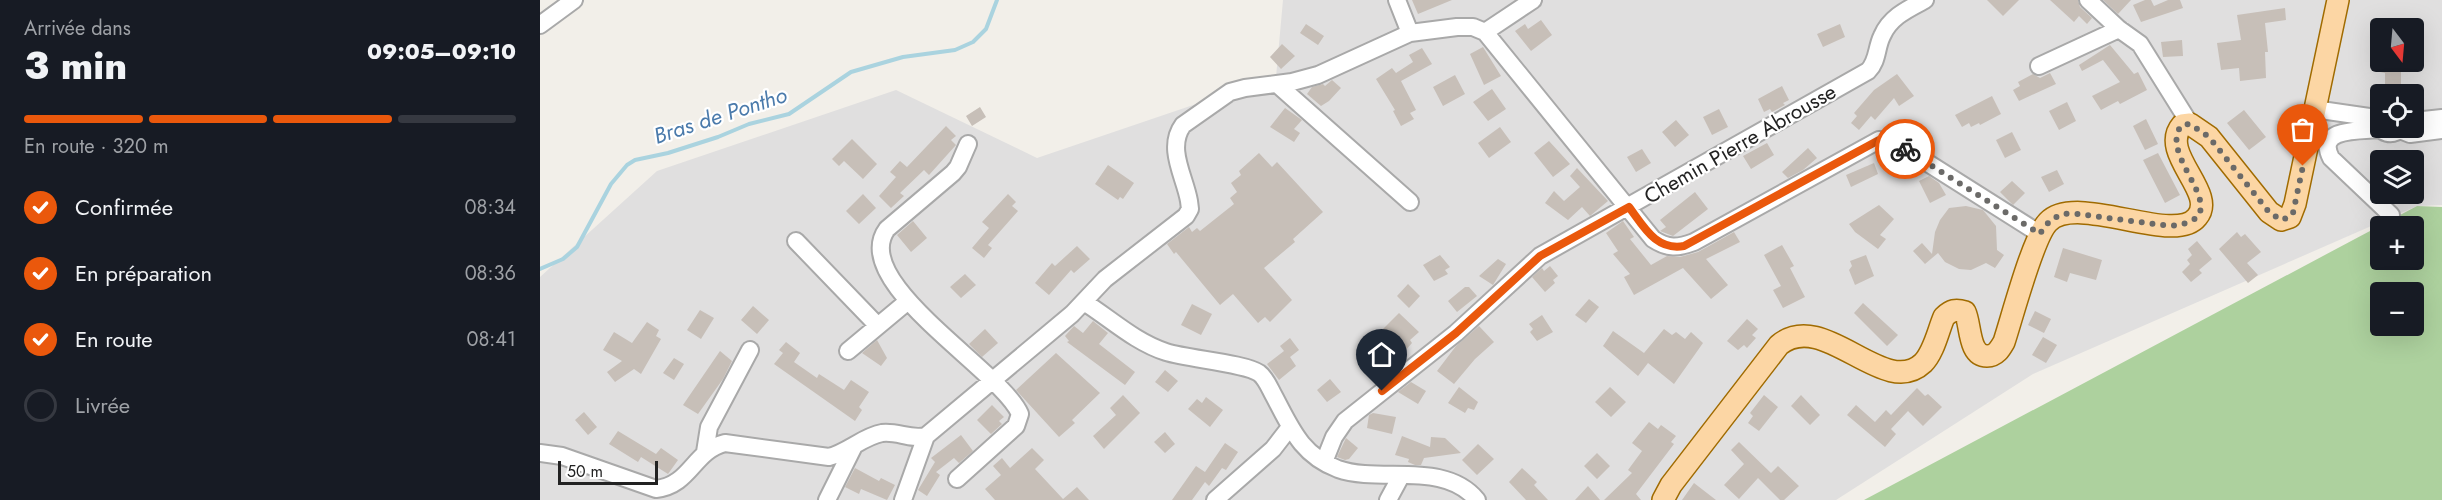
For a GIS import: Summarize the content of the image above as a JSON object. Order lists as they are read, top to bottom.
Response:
{
  "streets": {
    "street": ["Chemin Pierre Abrousse"]
  },
  "water": ["Bras de Pontho"],
  "scale_bar": "50 m",
  "north": "bottom",
  "page": {
    "heading": ["3 min", "Arrivée dans", "09:05–09:10"],
    "map_buttons": ["+", "−"],
    "bar": "En route · 320 m",
    "list": [
      ["Confirmée", "08:34"],
      ["En préparation", "08:36"],
      ["En route", "08:41"],
      "Livrée"
    ],
    "scale": "50 m"
  }
}
